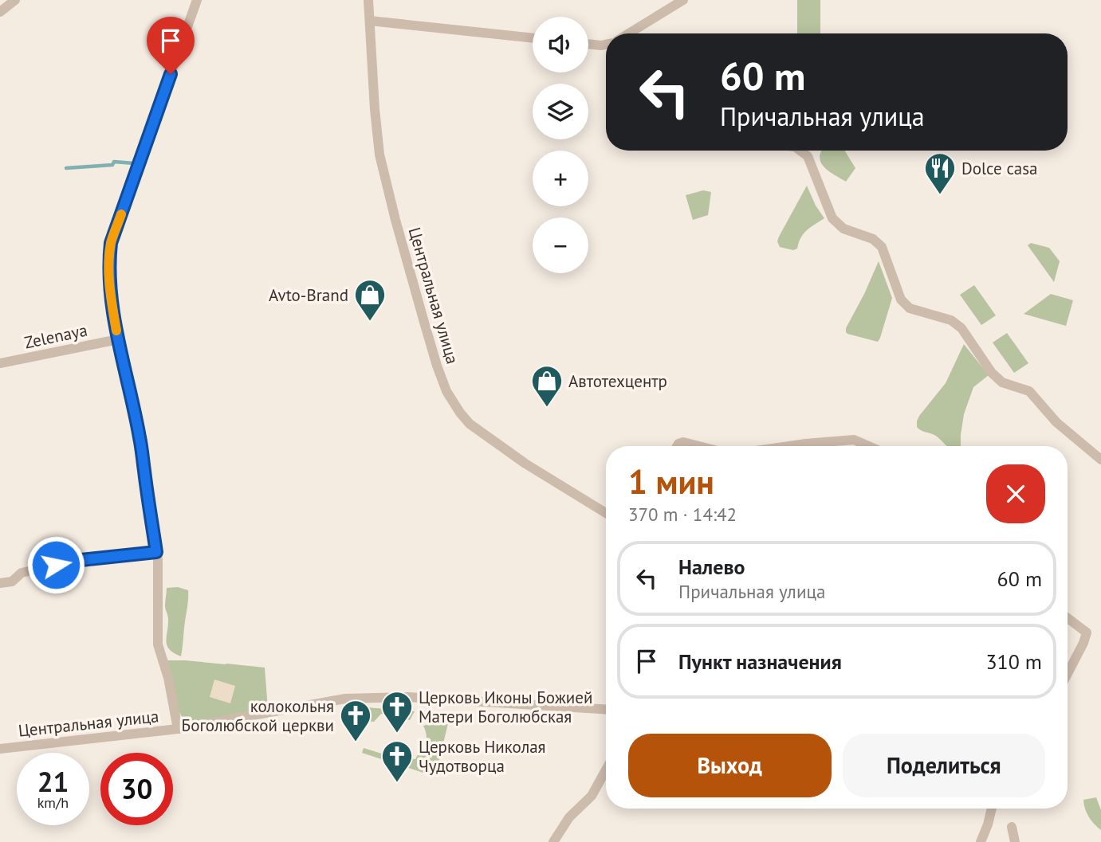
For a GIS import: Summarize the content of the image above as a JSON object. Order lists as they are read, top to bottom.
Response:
{
  "streets": {
    "street": ["Центральная улица", "Zelenaya"]
  },
  "places": {
    "restaurant": ["Dolce casa"],
    "shop": ["Avto-Brand", "Автотехцентр"],
    "church": ["Церковь Иконы Божией Матери Боголюбская", "колокольня Боголюбской церкви", "Церковь Николая Чудотворца"]
  },
  "page": {
    "map_buttons": ["+", "−"],
    "turn": ["60 m", "Причальная улица"],
    "heading": ["1 мин", "370 m · 14:42"],
    "list": [
      {
        "name": "Налево",
        "note": "Причальная улица",
        "value": "60 m"
      },
      {
        "name": "Пункт назначения",
        "value": "310 m"
      }
    ],
    "buttons": ["Выход", "Поделиться"],
    "speed": "21 km/h",
    "limit": "30"
  }
}
